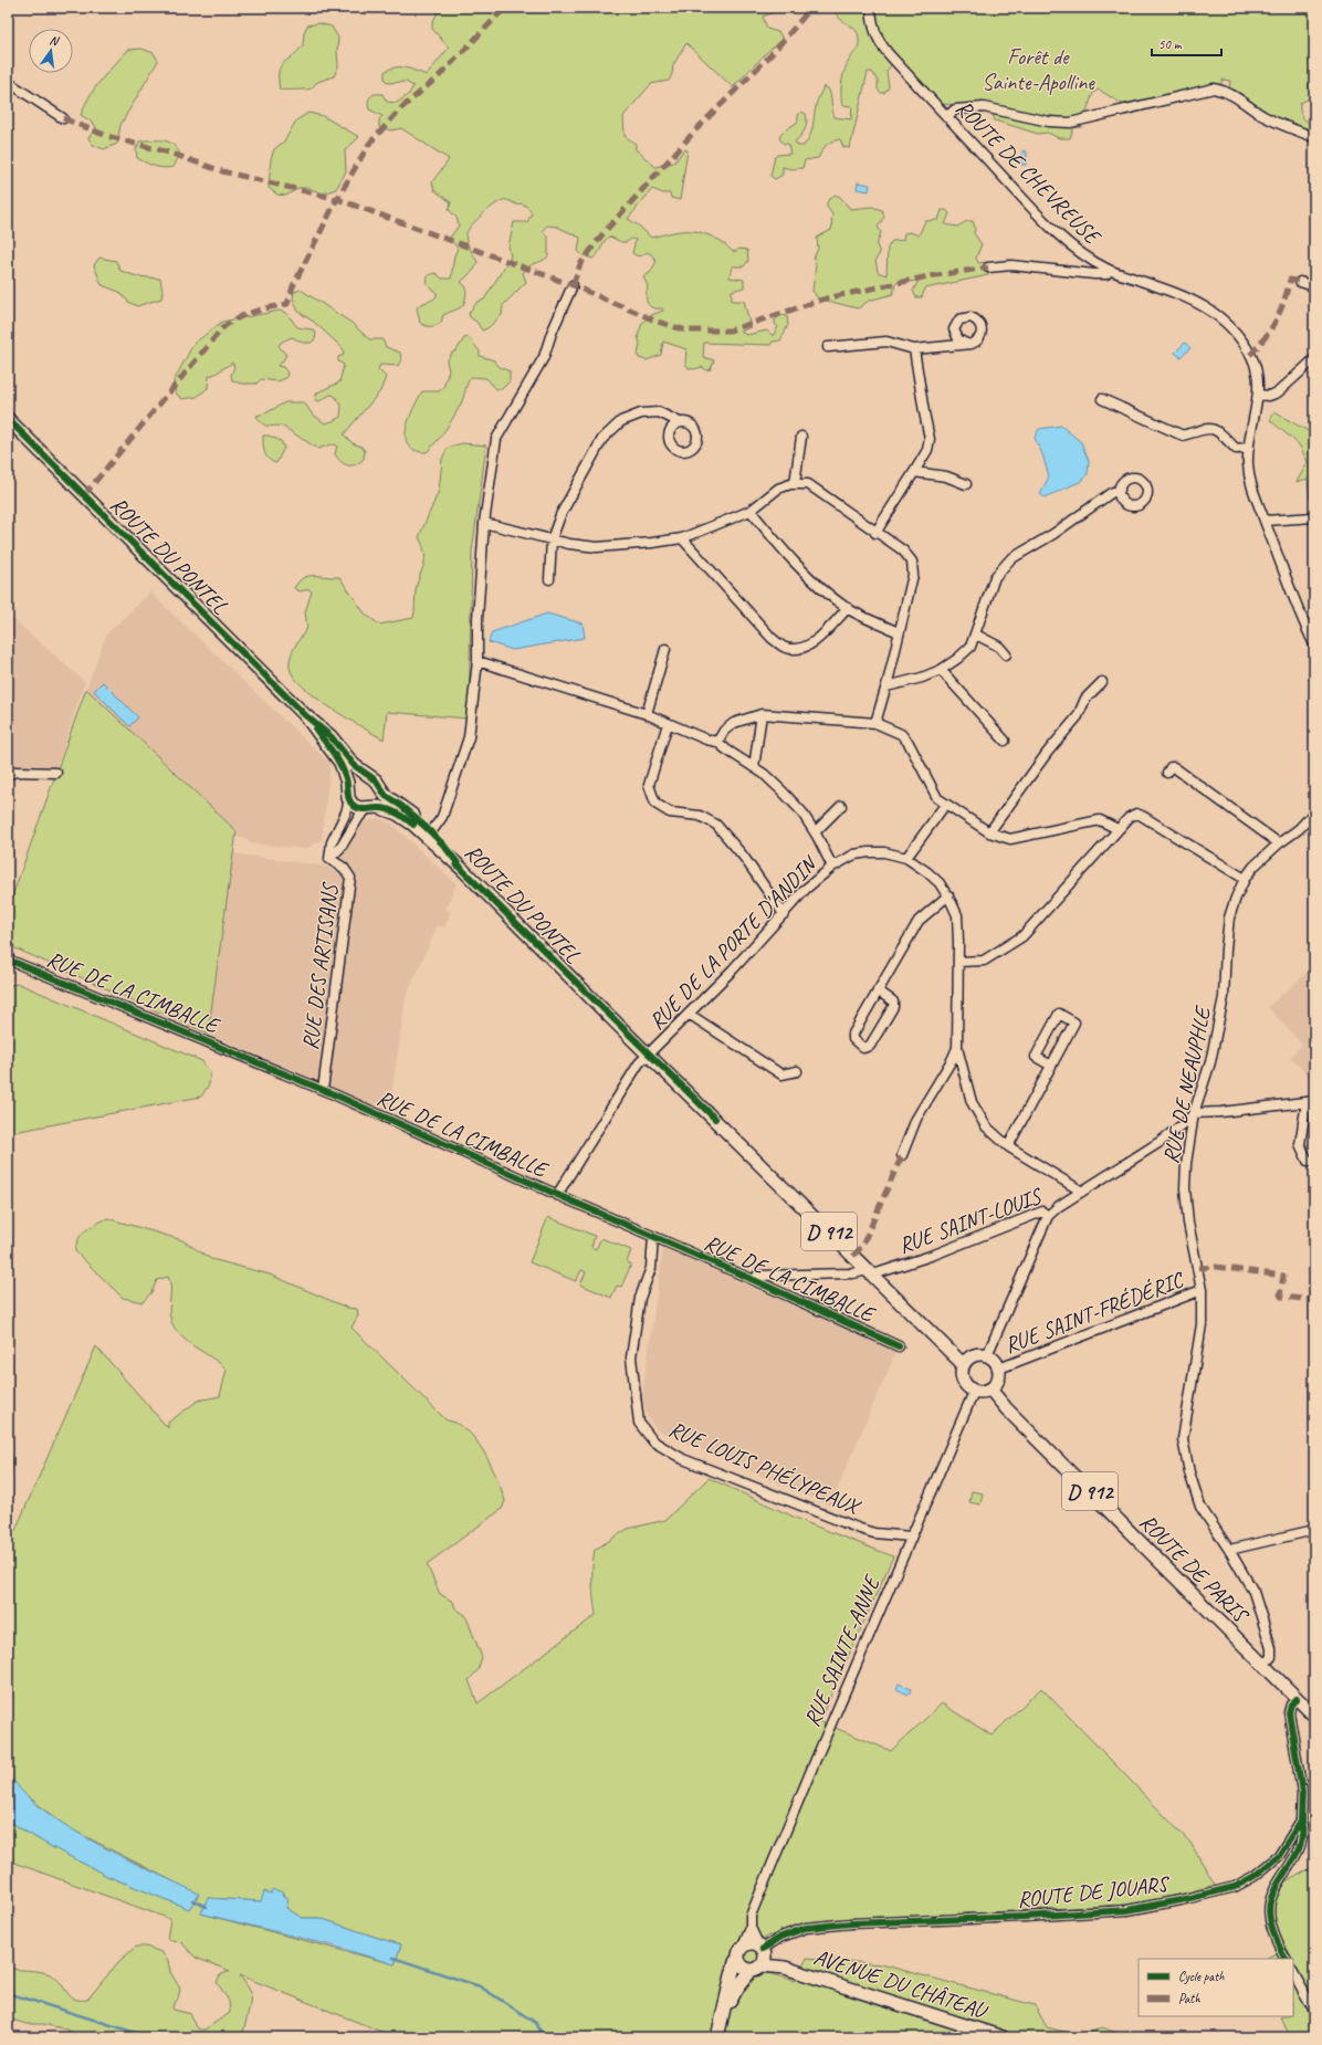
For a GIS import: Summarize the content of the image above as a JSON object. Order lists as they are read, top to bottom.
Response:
{
  "streets": {
    "main road": [
      "ROUTE DU PONTEL",
      "D 912",
      "ROUTE DE PARIS",
      "AVENUE DU CHÂTEAU"
    ],
    "street": [
      "ROUTE DE CHEVREUSE",
      "RUE DE LA PORTE D'ANDIN",
      "RUE DES ARTISANS",
      "RUE DE LA CIMBALLE",
      "RUE DE NEAUPHLE",
      "RUE SAINT-LOUIS",
      "RUE SAINT-FRÉDÉRIC",
      "RUE LOUIS PHÉLYPEAUX",
      "RUE SAINTE-ANNE",
      "ROUTE DE JOUARS"
    ]
  },
  "crossings": [
    ["ROUTE DU PONTEL", "RUE DE LA PORTE D'ANDIN"],
    ["ROUTE DU PONTEL", "RUE DES ARTISANS"],
    ["ROUTE DU PONTEL", "RUE SAINT-LOUIS"],
    ["ROUTE DU PONTEL", "RUE SAINT-FRÉDÉRIC"],
    ["ROUTE DU PONTEL", "ROUTE DE PARIS"],
    ["ROUTE DU PONTEL", "RUE SAINTE-ANNE"],
    ["RUE DE LA PORTE D'ANDIN", "RUE DE LA CIMBALLE"],
    ["RUE DE LA PORTE D'ANDIN", "RUE SAINT-LOUIS"],
    ["RUE DES ARTISANS", "RUE DE LA CIMBALLE"],
    ["RUE DE LA CIMBALLE", "RUE LOUIS PHÉLYPEAUX"],
    ["RUE DE NEAUPHLE", "RUE SAINT-LOUIS"],
    ["RUE DE NEAUPHLE", "RUE SAINT-FRÉDÉRIC"],
    ["RUE DE NEAUPHLE", "ROUTE DE PARIS"],
    ["RUE SAINT-FRÉDÉRIC", "ROUTE DE PARIS"],
    ["RUE SAINT-FRÉDÉRIC", "RUE SAINTE-ANNE"],
    ["RUE LOUIS PHÉLYPEAUX", "RUE SAINTE-ANNE"],
    ["ROUTE DE PARIS", "RUE SAINTE-ANNE"],
    ["ROUTE DE PARIS", "ROUTE DE JOUARS"],
    ["RUE SAINTE-ANNE", "ROUTE DE JOUARS"],
    ["RUE SAINTE-ANNE", "AVENUE DU CHÂTEAU"],
    ["ROUTE DE JOUARS", "AVENUE DU CHÂTEAU"]
  ],
  "parks": ["Forêt de Sainte-Apolline"],
  "legend": ["Cycle path", "Path"],
  "scale_bar": "50 m",
  "north": "top"
}
